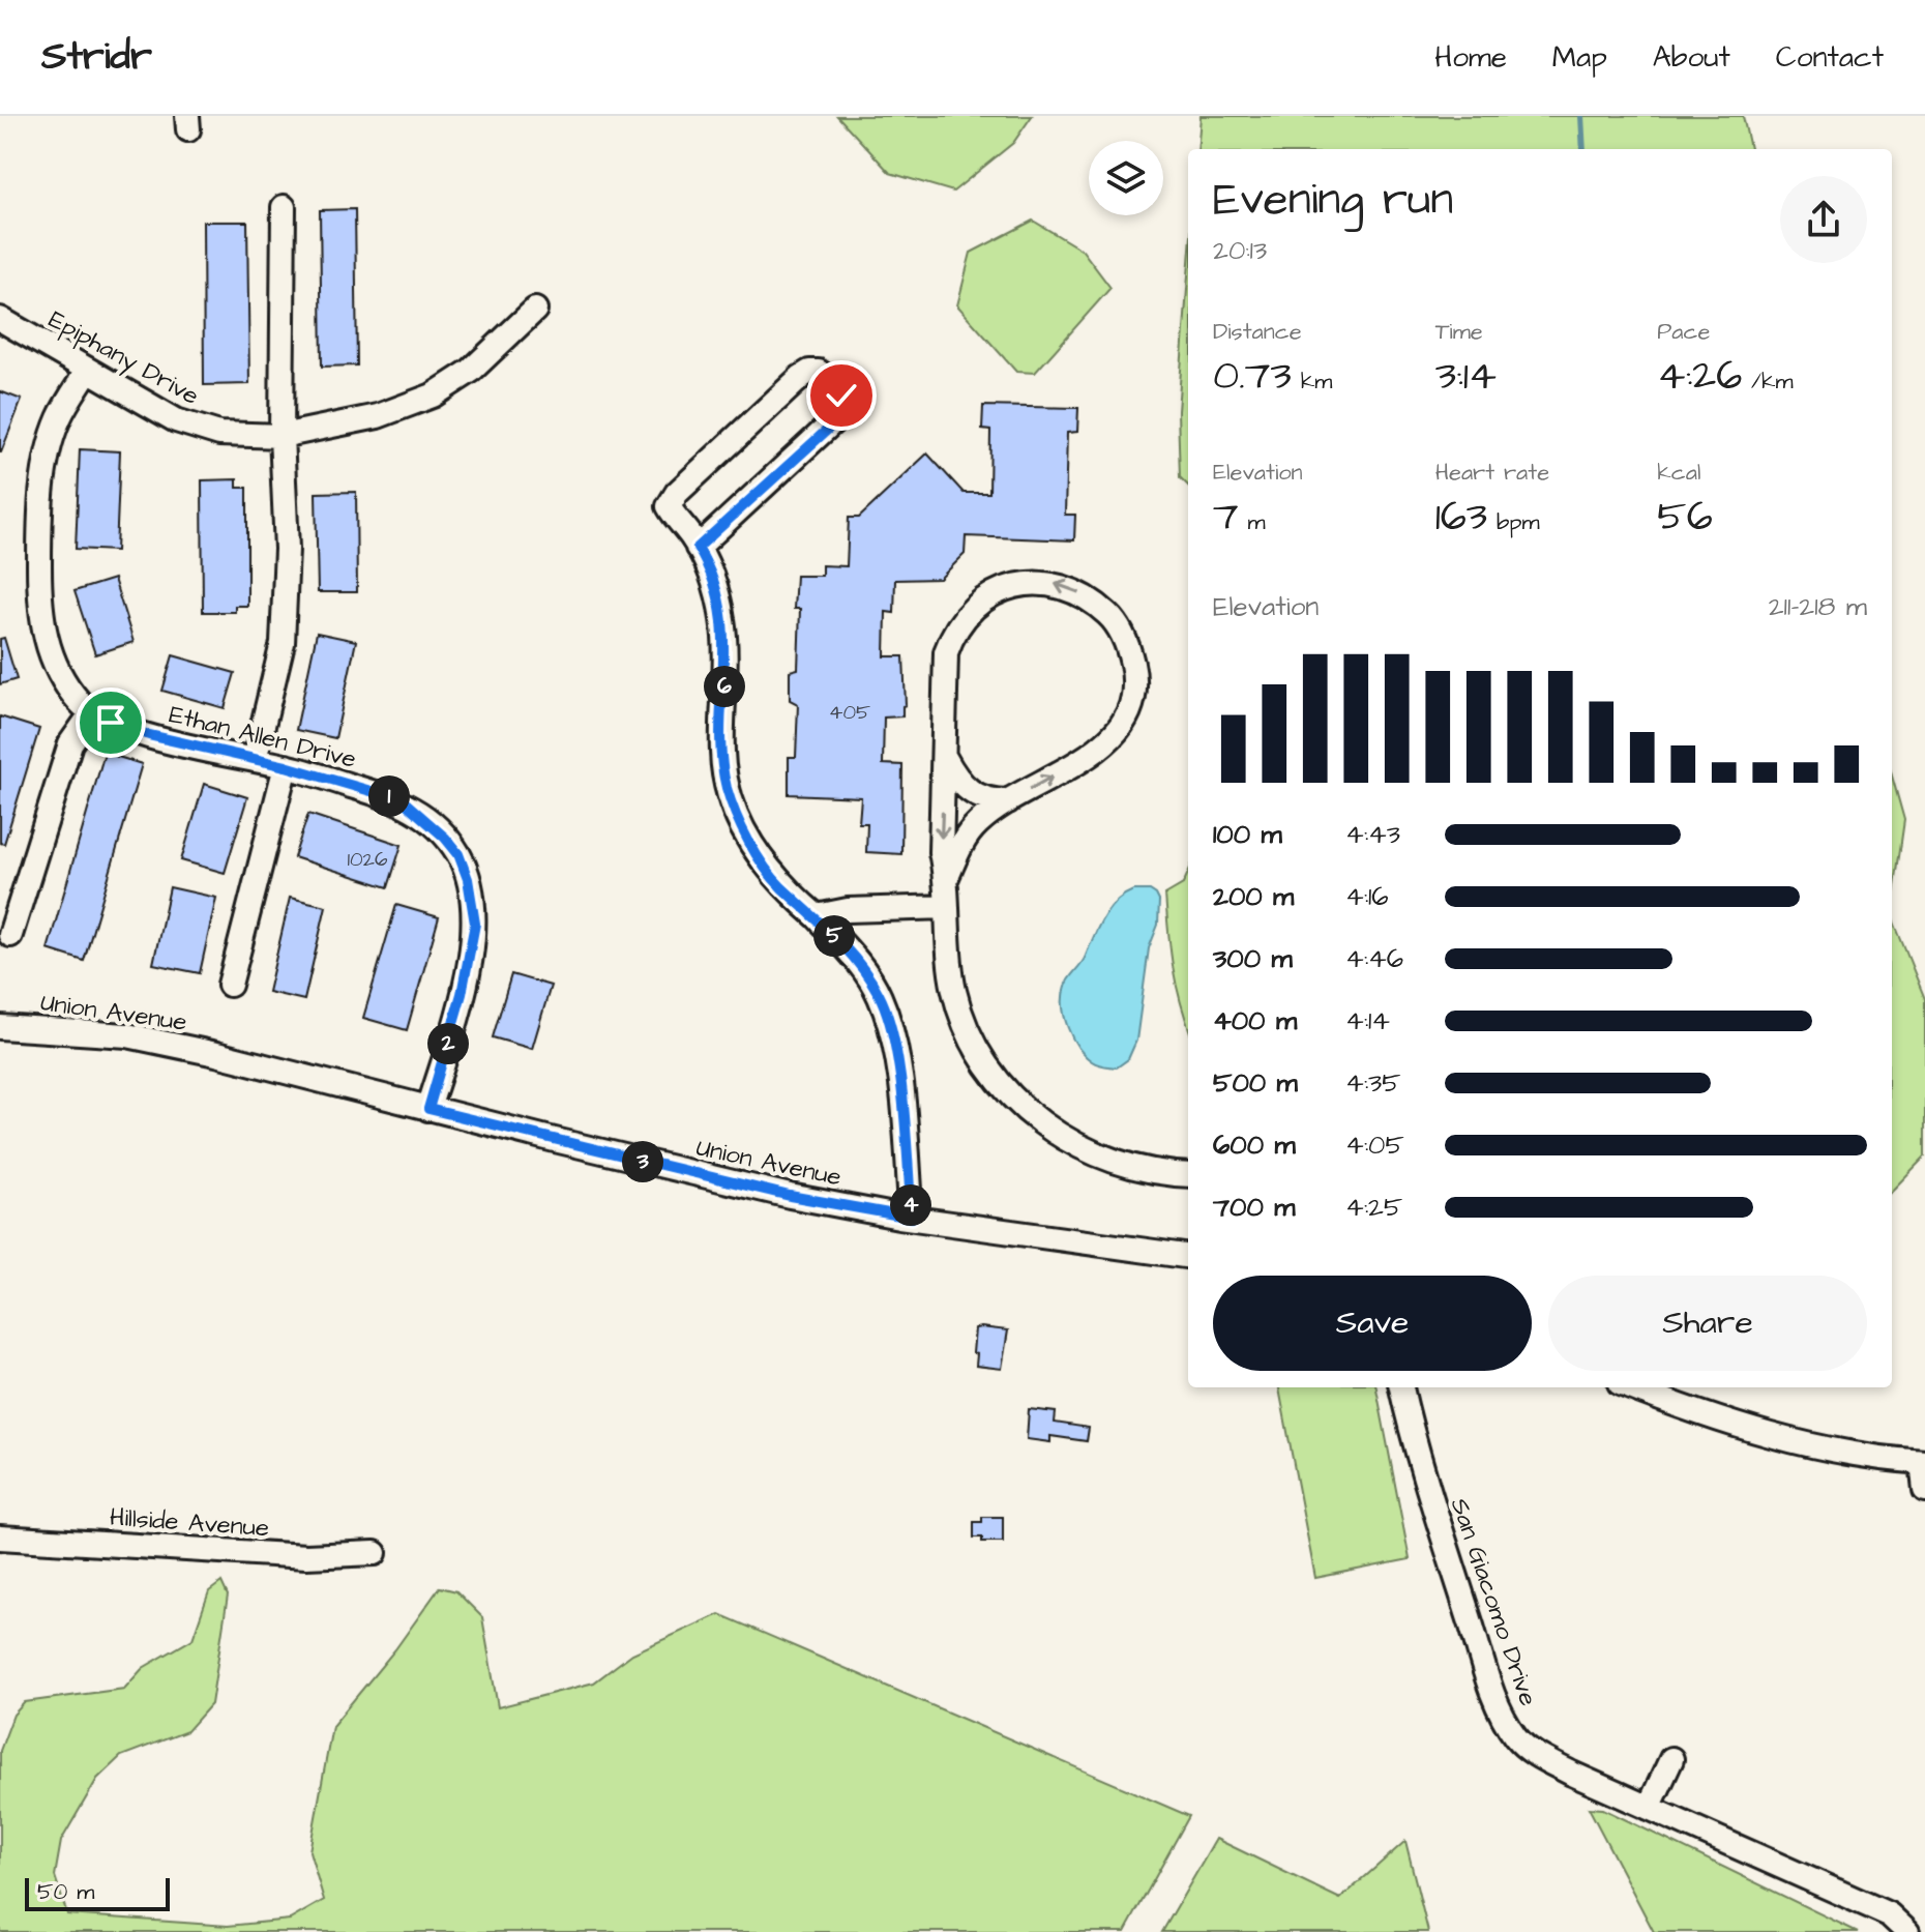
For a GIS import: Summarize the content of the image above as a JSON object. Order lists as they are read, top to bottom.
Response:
{
  "streets": {
    "street": [
      "Epiphany Drive",
      "Ethan Allen Drive",
      "Union Avenue",
      "Hillside Avenue",
      "San Giacomo Drive"
    ]
  },
  "crossings": [
    ["Epiphany Drive", "Ethan Allen Drive"],
    ["Ethan Allen Drive", "Union Avenue"]
  ],
  "house_numbers": ["405", "1026"],
  "scale_bar": "50 m",
  "page": {
    "header": "Stridr",
    "nav": [
      "Home",
      "Map",
      "About",
      "Contact"
    ],
    "heading": ["Evening run", "20:13"],
    "stats": [
      ["Distance", "0.73 km"],
      ["Time", "3:14"],
      ["Pace", "4:26 /km"],
      ["Elevation", "7 m"],
      ["Heart rate", "163 bpm"],
      ["kcal", "56"]
    ],
    "chart": ["Elevation", "211–218 m"],
    "pins": [
      "6",
      "1",
      "5",
      "2",
      "3",
      "4"
    ],
    "list": [
      {
        "name": "100 m",
        "note": "4:43"
      },
      {
        "name": "200 m",
        "note": "4:16"
      },
      {
        "name": "300 m",
        "note": "4:46"
      },
      {
        "name": "400 m",
        "note": "4:14"
      },
      {
        "name": "500 m",
        "note": "4:35"
      },
      {
        "name": "600 m",
        "note": "4:05"
      },
      {
        "name": "700 m",
        "note": "4:25"
      }
    ],
    "buttons": ["Save", "Share"],
    "scale": "50 m"
  }
}
